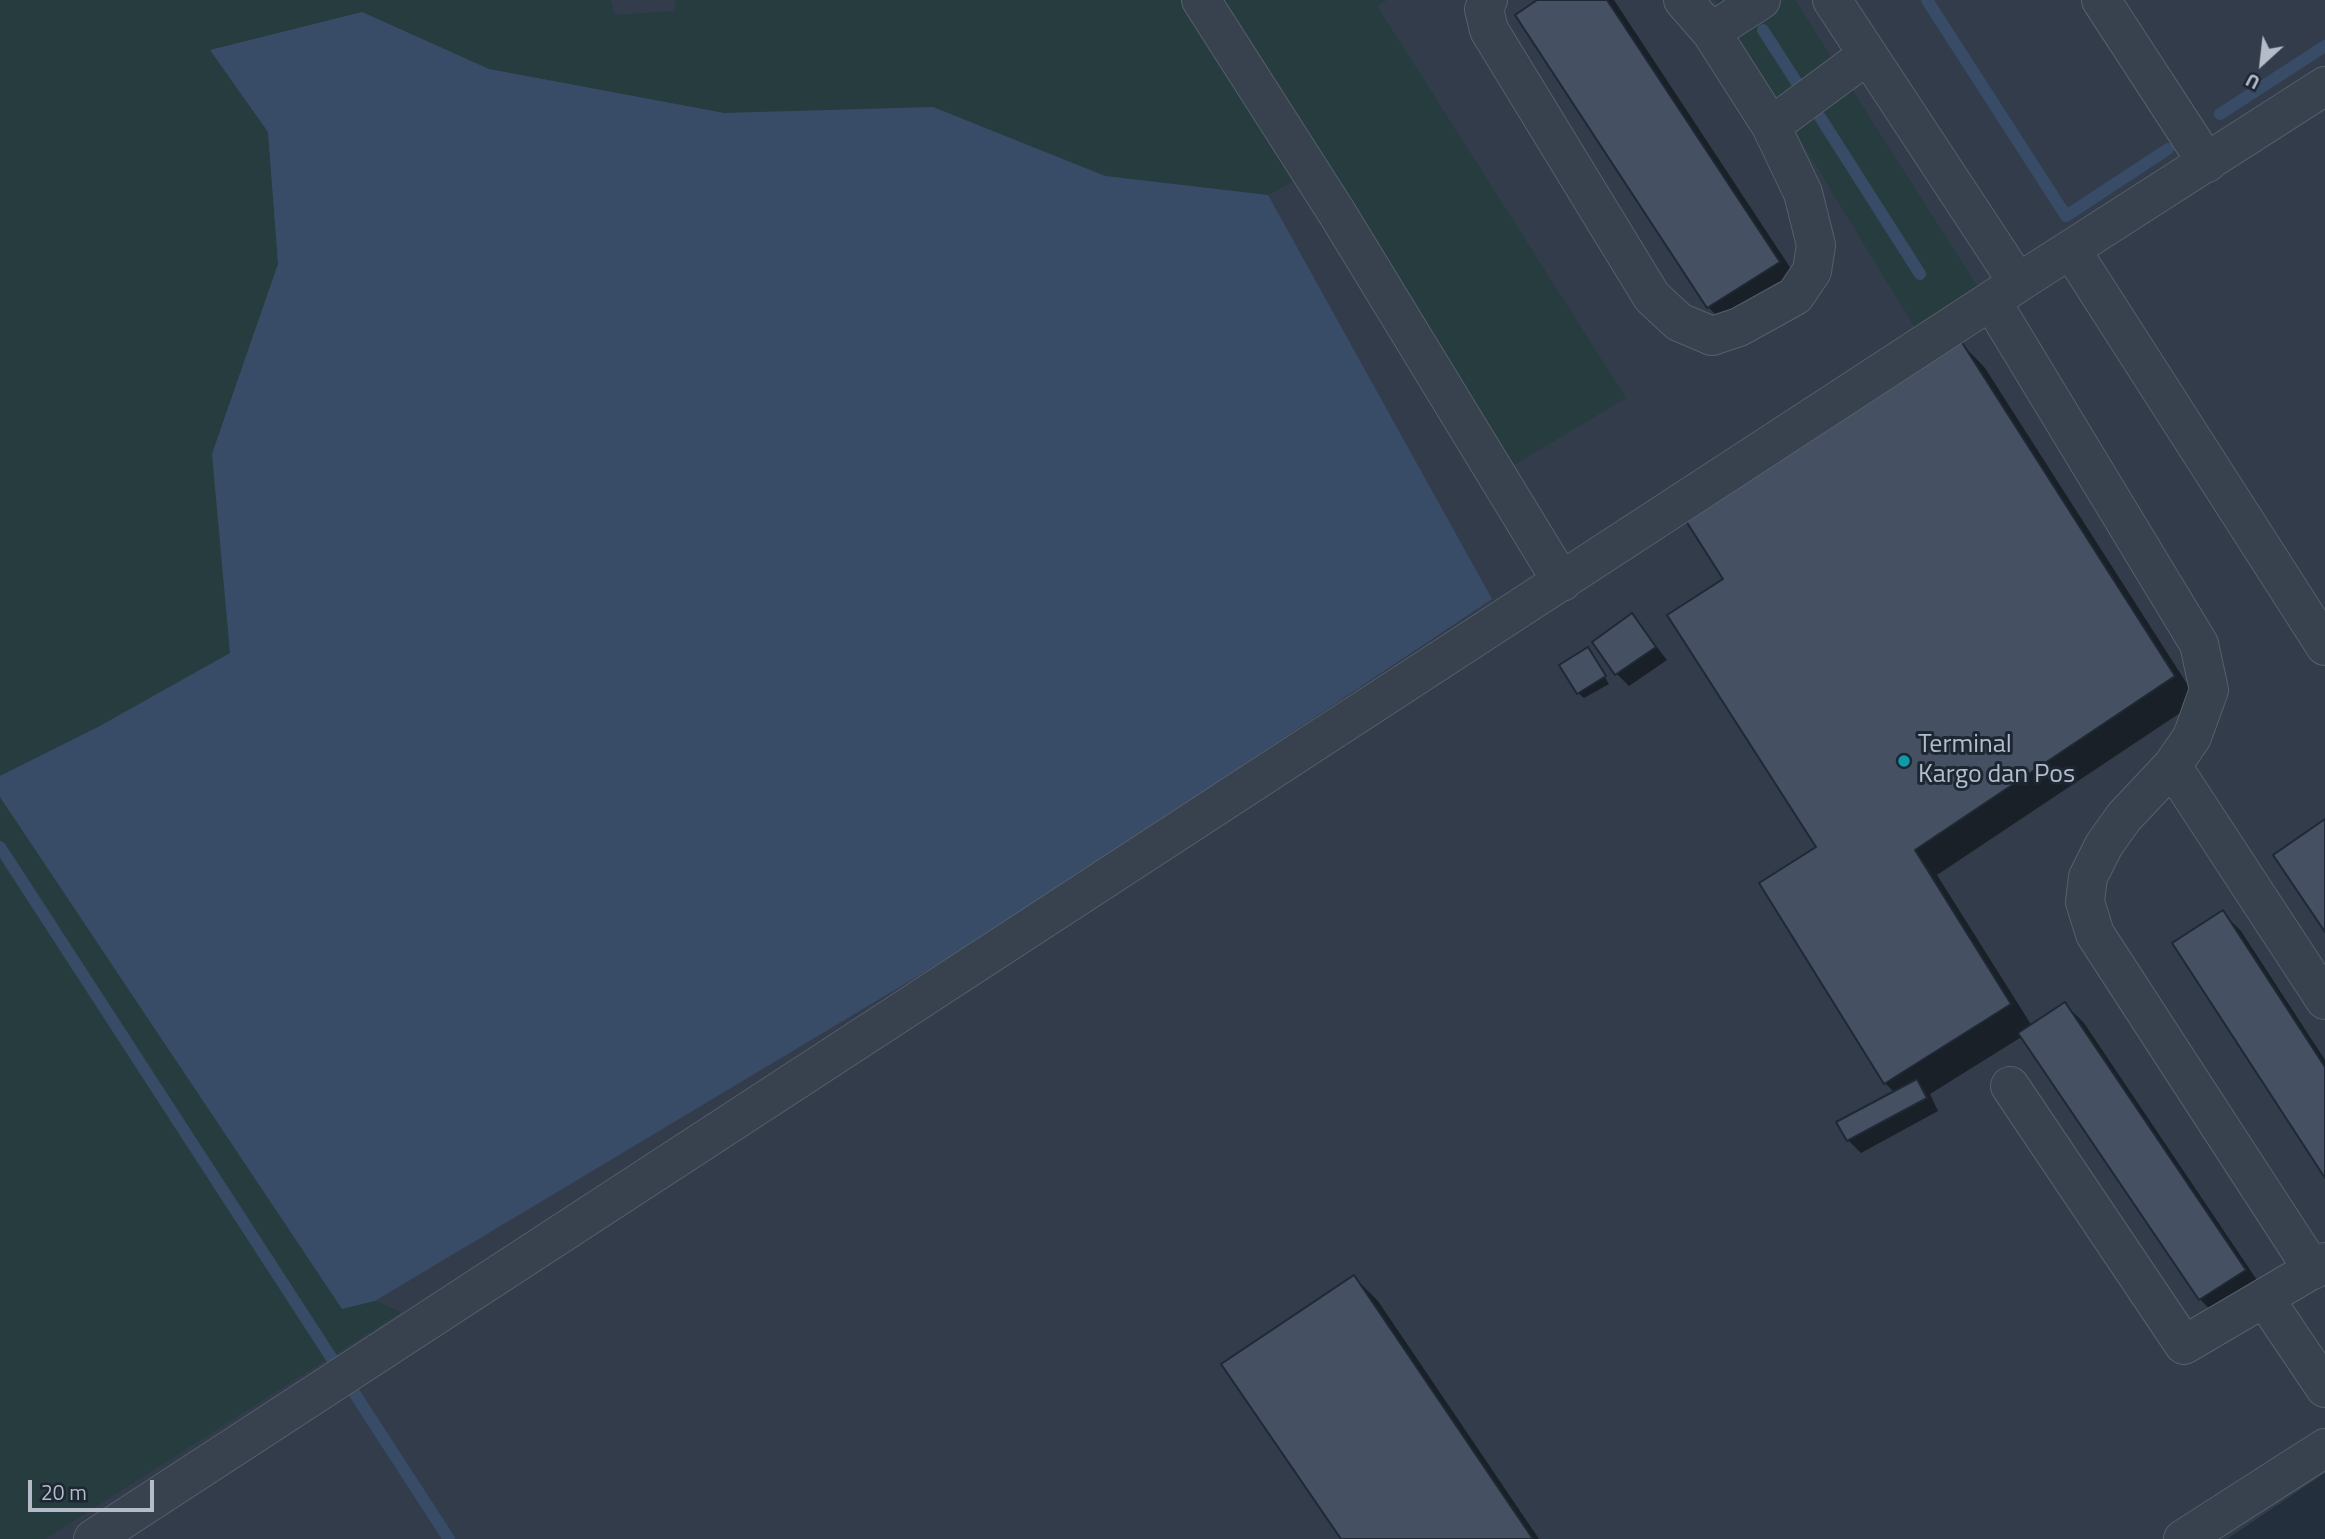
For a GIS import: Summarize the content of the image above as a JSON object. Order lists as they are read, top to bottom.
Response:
{
  "places": ["Terminal Kargo dan Pos"],
  "scale_bar": "20 m",
  "north": "bottom left"
}
